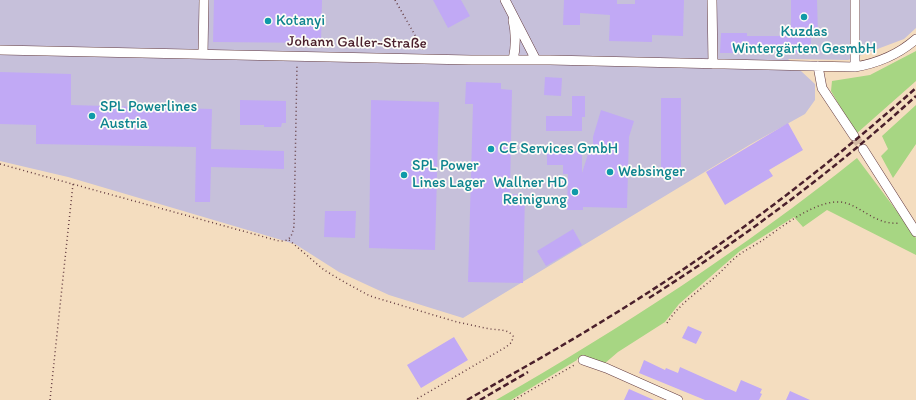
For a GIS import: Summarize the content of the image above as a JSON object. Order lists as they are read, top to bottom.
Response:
{
  "streets": {
    "street": ["Johann Galler-Straße"]
  },
  "places": [
    "Kuzdas Wintergärten GesmbH",
    "Kotanyi",
    "SPL Powerlines Austria",
    "CE Services GmbH",
    "Websinger",
    "SPL Power Lines Lager",
    "Wallner HD Reinigung"
  ]
}
